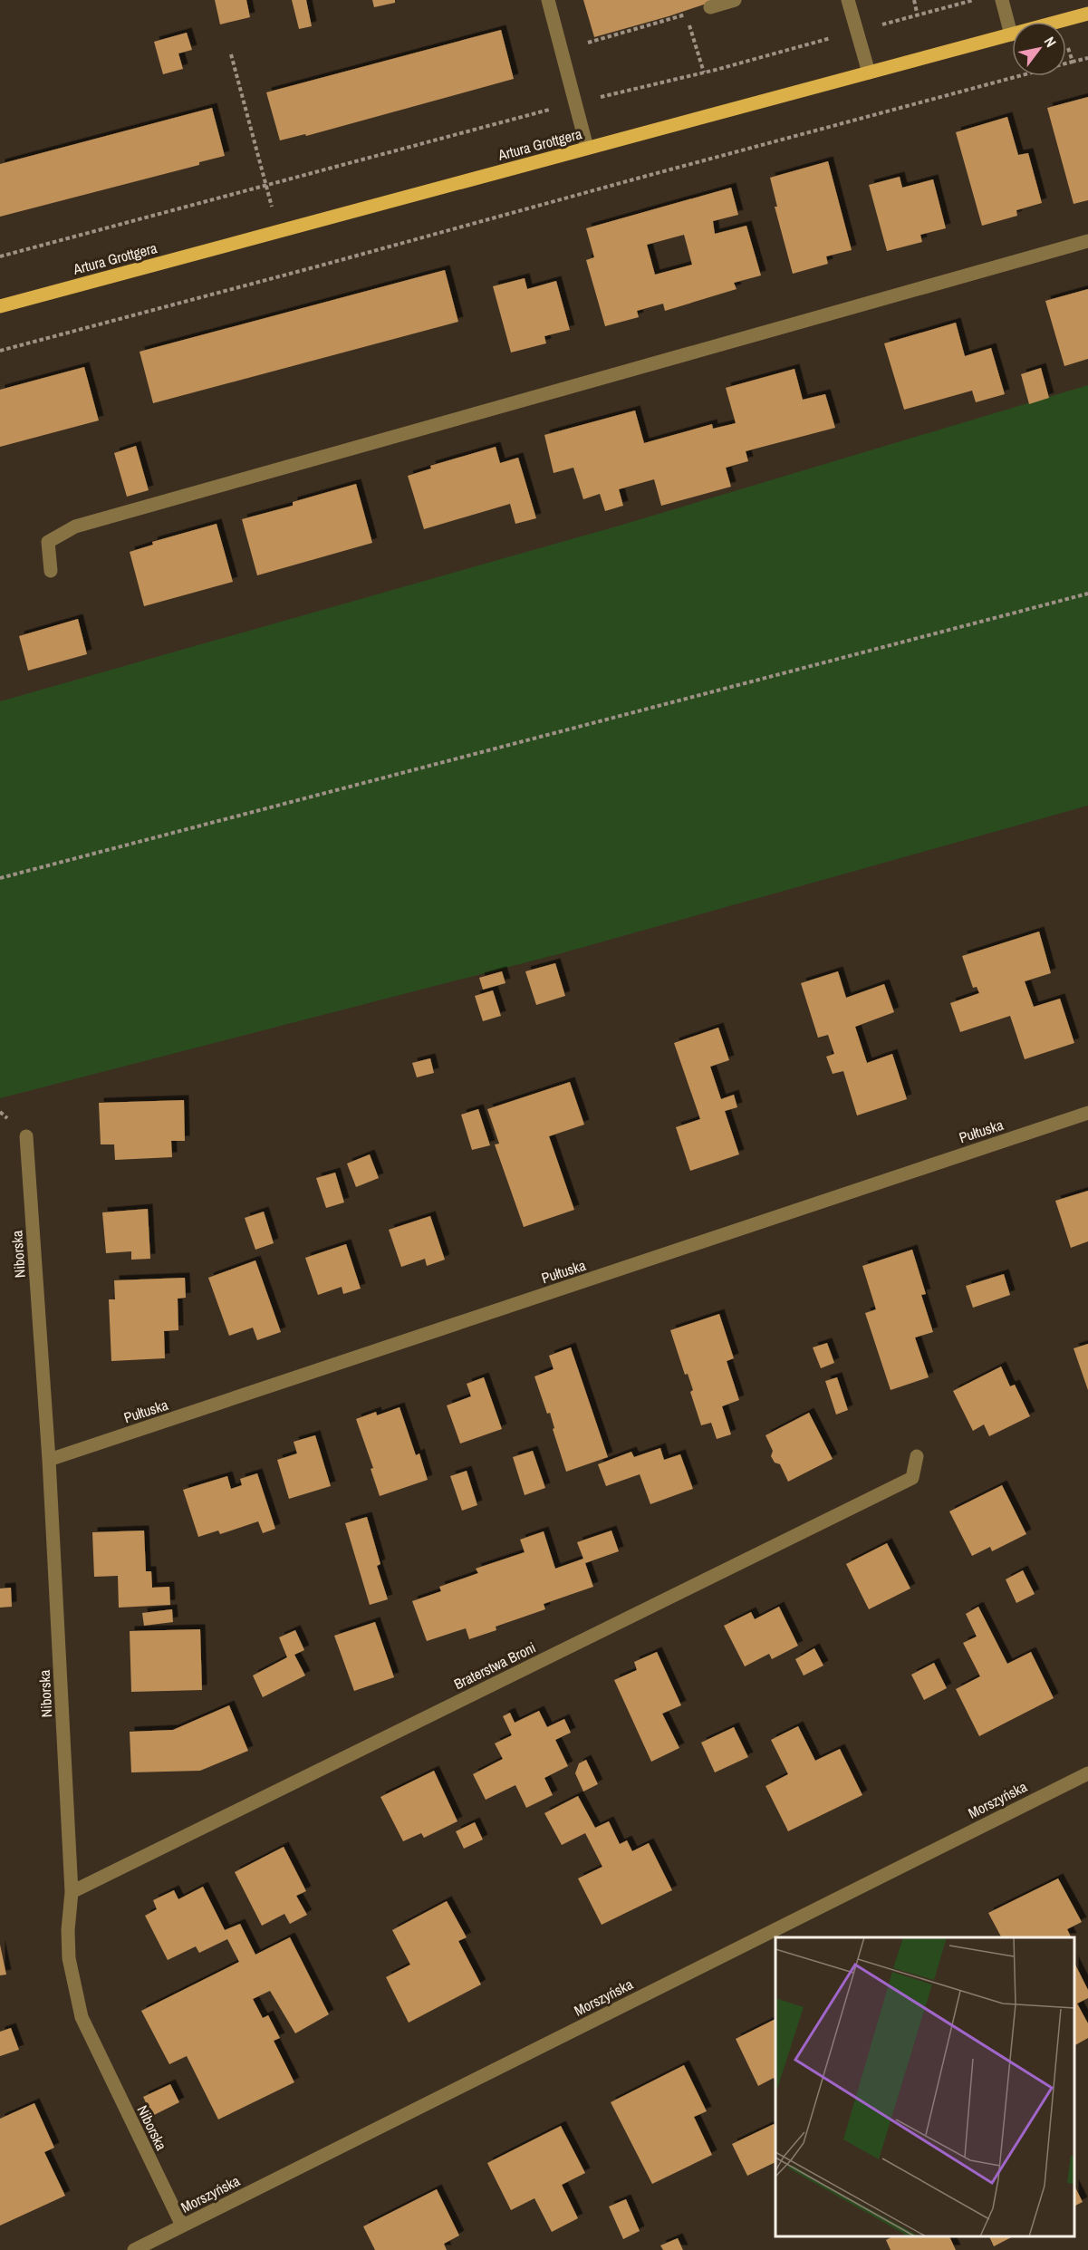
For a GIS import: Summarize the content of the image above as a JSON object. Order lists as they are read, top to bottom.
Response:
{
  "streets": {
    "main road": ["Artura Grottgera"],
    "street": [
      "Pułtuska",
      "Niborska",
      "Braterstwa Broni",
      "Morszyńska"
    ]
  },
  "crossings": [
    ["Pułtuska", "Niborska"],
    ["Niborska", "Braterstwa Broni"],
    ["Niborska", "Morszyńska"]
  ],
  "north": "top right"
}
